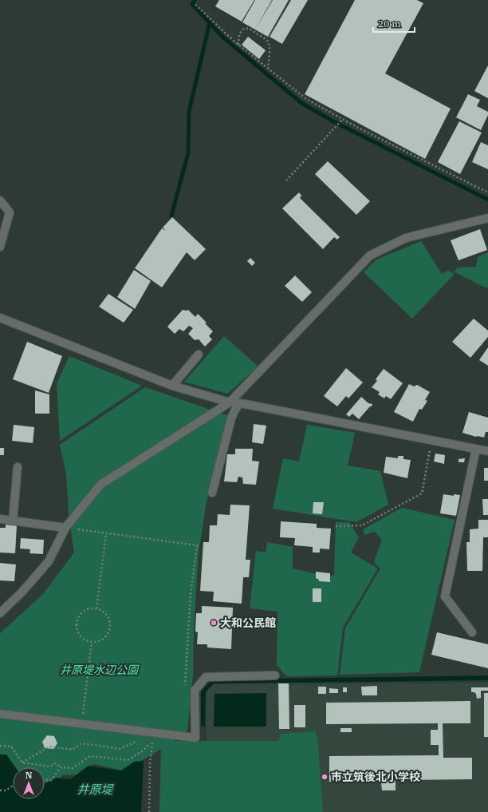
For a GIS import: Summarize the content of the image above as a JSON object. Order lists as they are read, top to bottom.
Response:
{
  "water": ["井原堤"],
  "parks": ["井原堤水辺公園"],
  "places": ["大和公民館", "市立筑後北小学校"],
  "scale_bar": "20 m",
  "north": "top"
}
